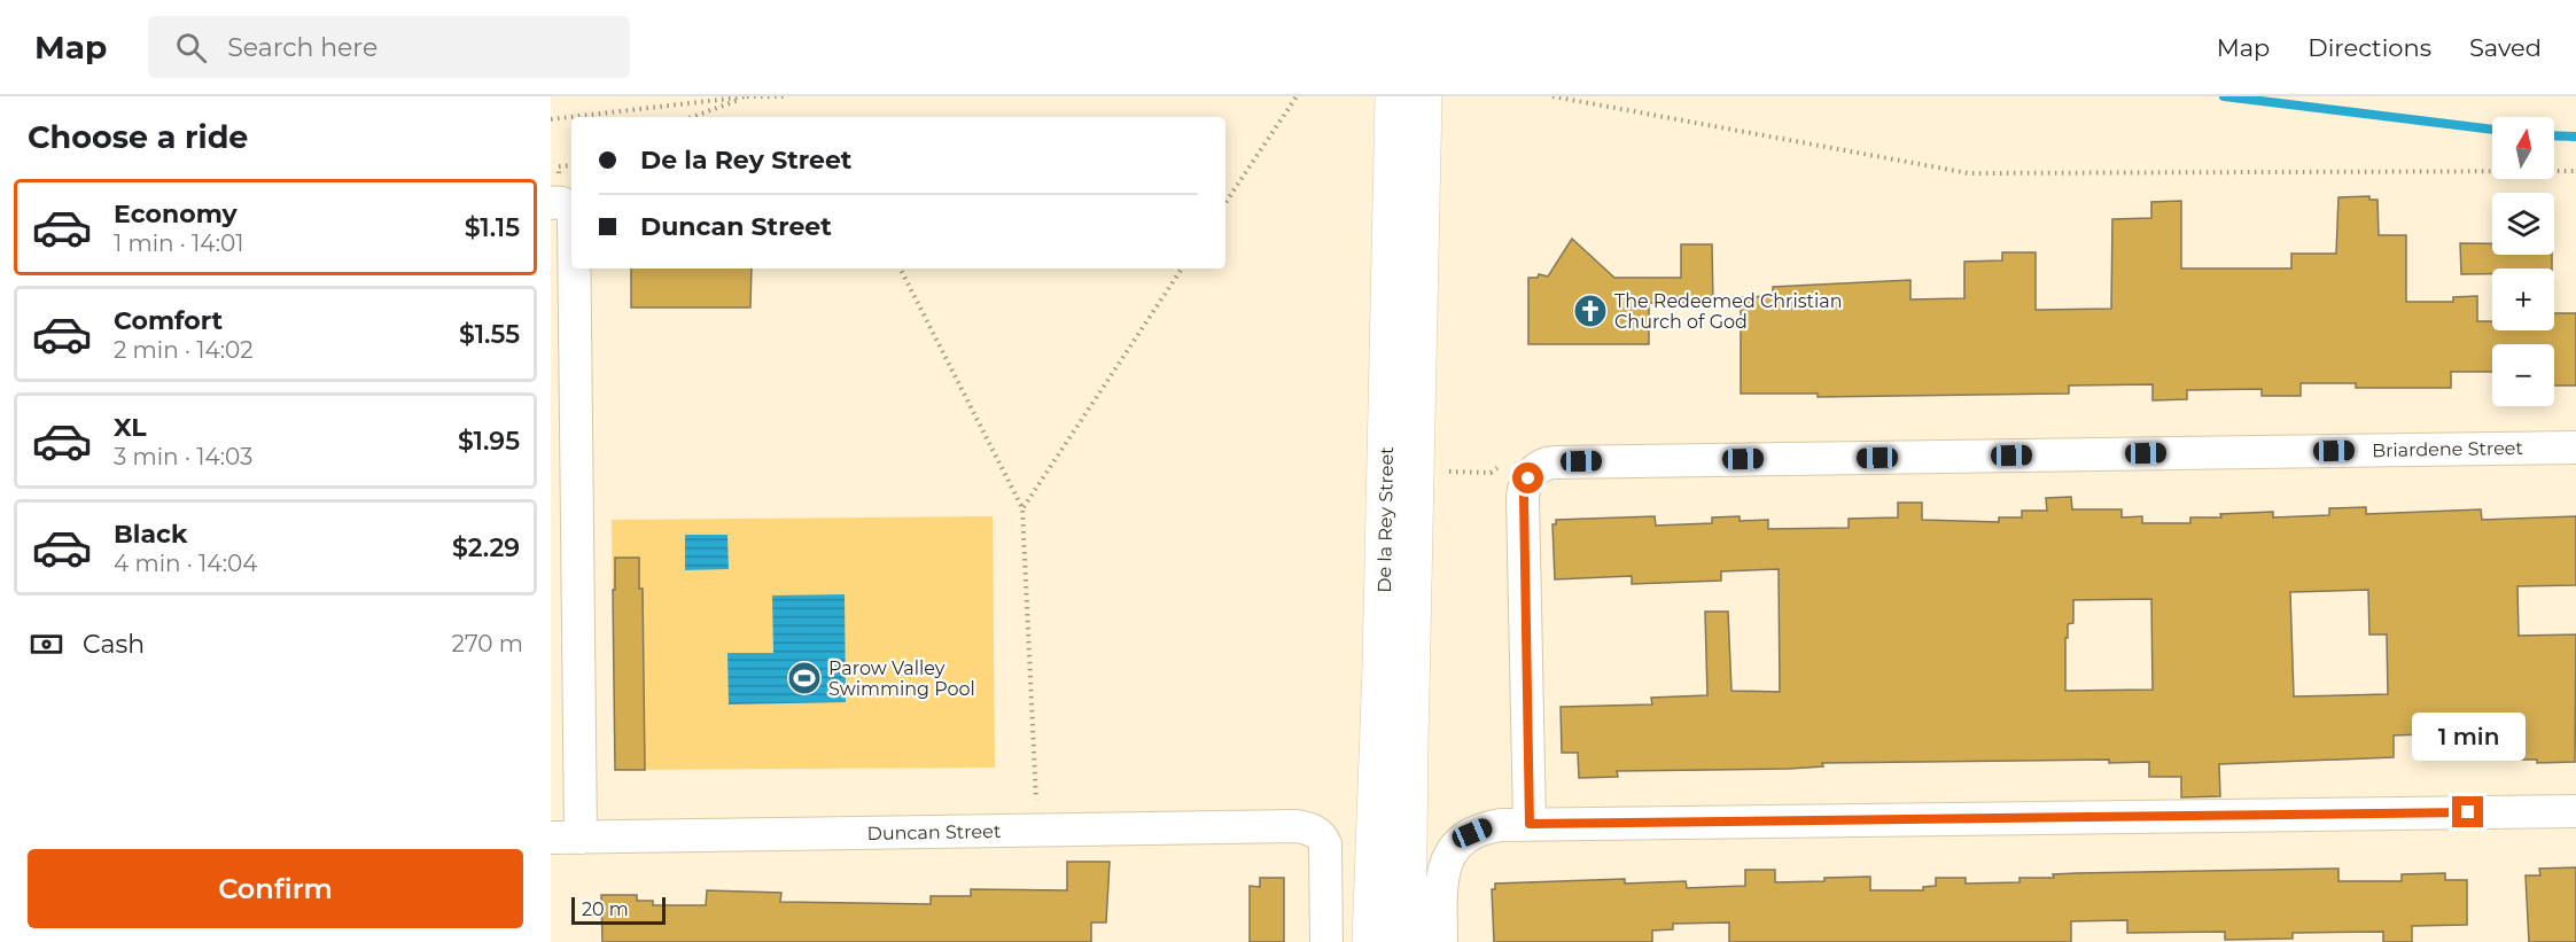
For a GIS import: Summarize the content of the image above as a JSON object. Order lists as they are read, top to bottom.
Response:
{
  "streets": {
    "main road": ["De la Rey Street"],
    "street": ["Briardene Street", "Duncan Street"]
  },
  "places": {
    "church": ["The Redeemed Christian Church of God"],
    "sports": ["Parow Valley Swimming Pool"]
  },
  "scale_bar": "20 m",
  "north": "top",
  "page": {
    "header": "Map",
    "search": "Search here",
    "nav": ["Map", "Directions", "Saved"],
    "heading": "Choose a ride",
    "map_buttons": ["+", "−"],
    "banner": ["De la Rey Street", "Duncan Street"],
    "list": [
      {
        "name": "Economy",
        "note": "1 min · 14:01",
        "value": "$1.15"
      },
      {
        "name": "Comfort",
        "note": "2 min · 14:02",
        "value": "$1.55"
      },
      {
        "name": "XL",
        "note": "3 min · 14:03",
        "value": "$1.95"
      },
      {
        "name": "Black",
        "note": "4 min · 14:04",
        "value": "$2.29"
      }
    ],
    "pay": ["Cash", "270 m"],
    "bubble": "1 min",
    "buttons": "Confirm",
    "scale": "20 m"
  }
}
